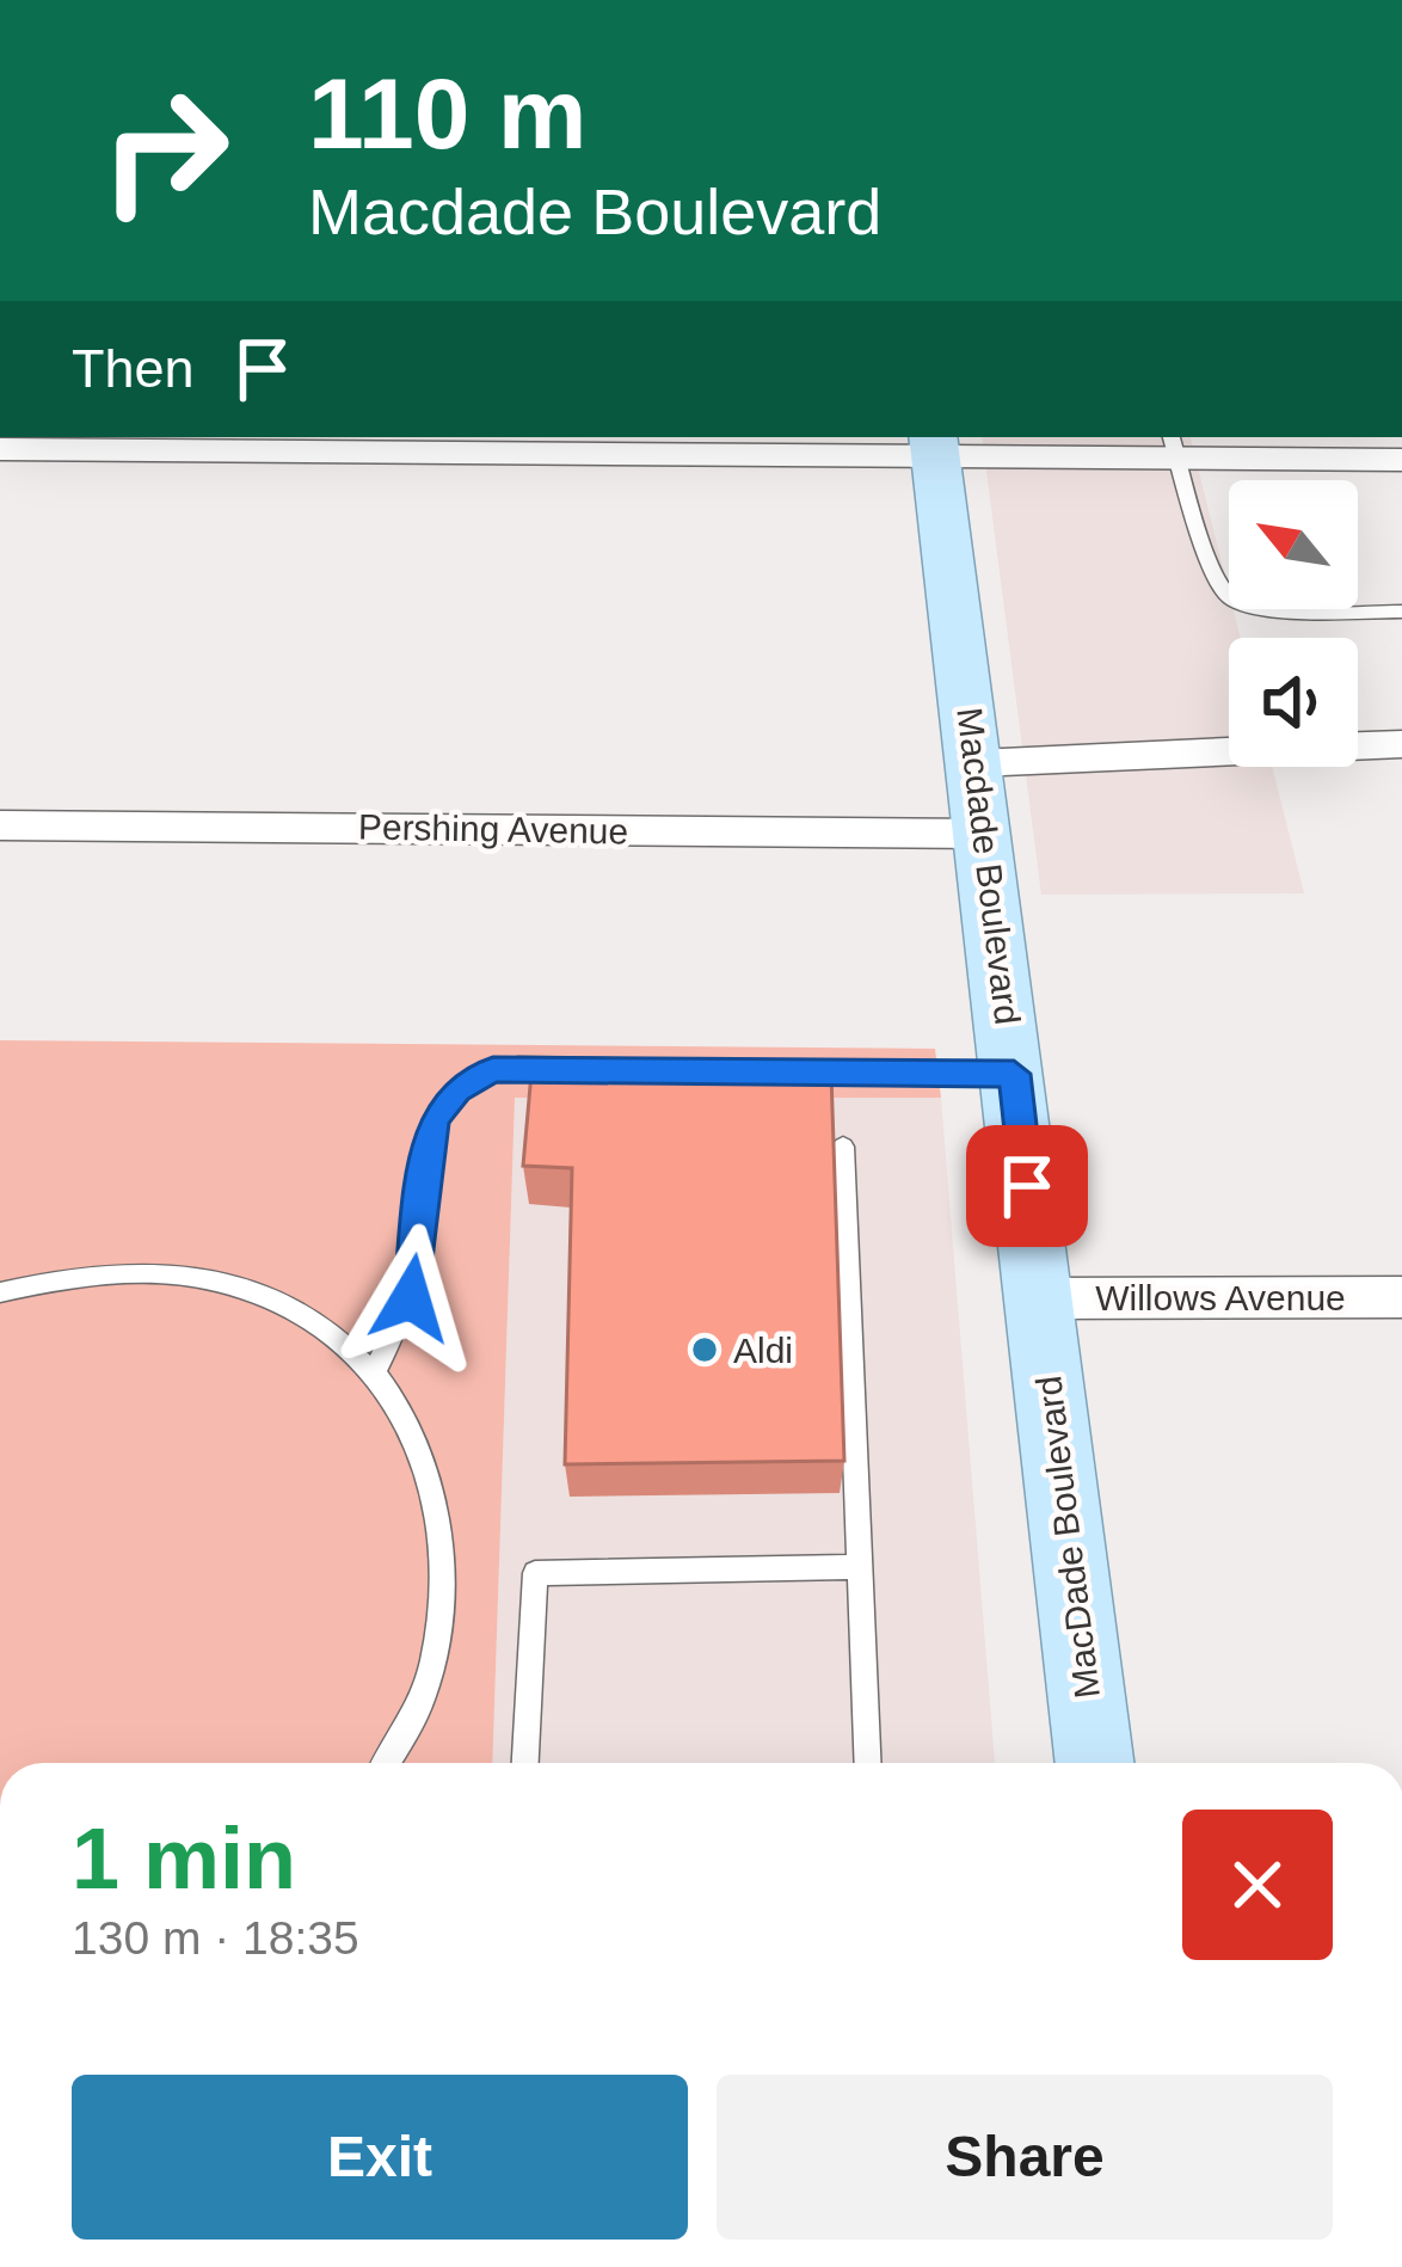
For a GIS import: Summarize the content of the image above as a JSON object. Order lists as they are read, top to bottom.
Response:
{
  "streets": {
    "main road": ["Macdade Boulevard", "MacDade Boulevard"],
    "street": ["Pershing Avenue", "Willows Avenue"]
  },
  "crossings": [
    ["Pershing Avenue", "Macdade Boulevard"],
    ["Macdade Boulevard", "Willows Avenue"],
    ["Macdade Boulevard", "MacDade Boulevard"],
    ["Willows Avenue", "MacDade Boulevard"]
  ],
  "places": ["Aldi"],
  "north": "top left",
  "page": {
    "turn": ["110 m", "Macdade Boulevard"],
    "then": "Then",
    "heading": ["1 min", "130 m · 18:35"],
    "buttons": ["Exit", "Share"]
  }
}
